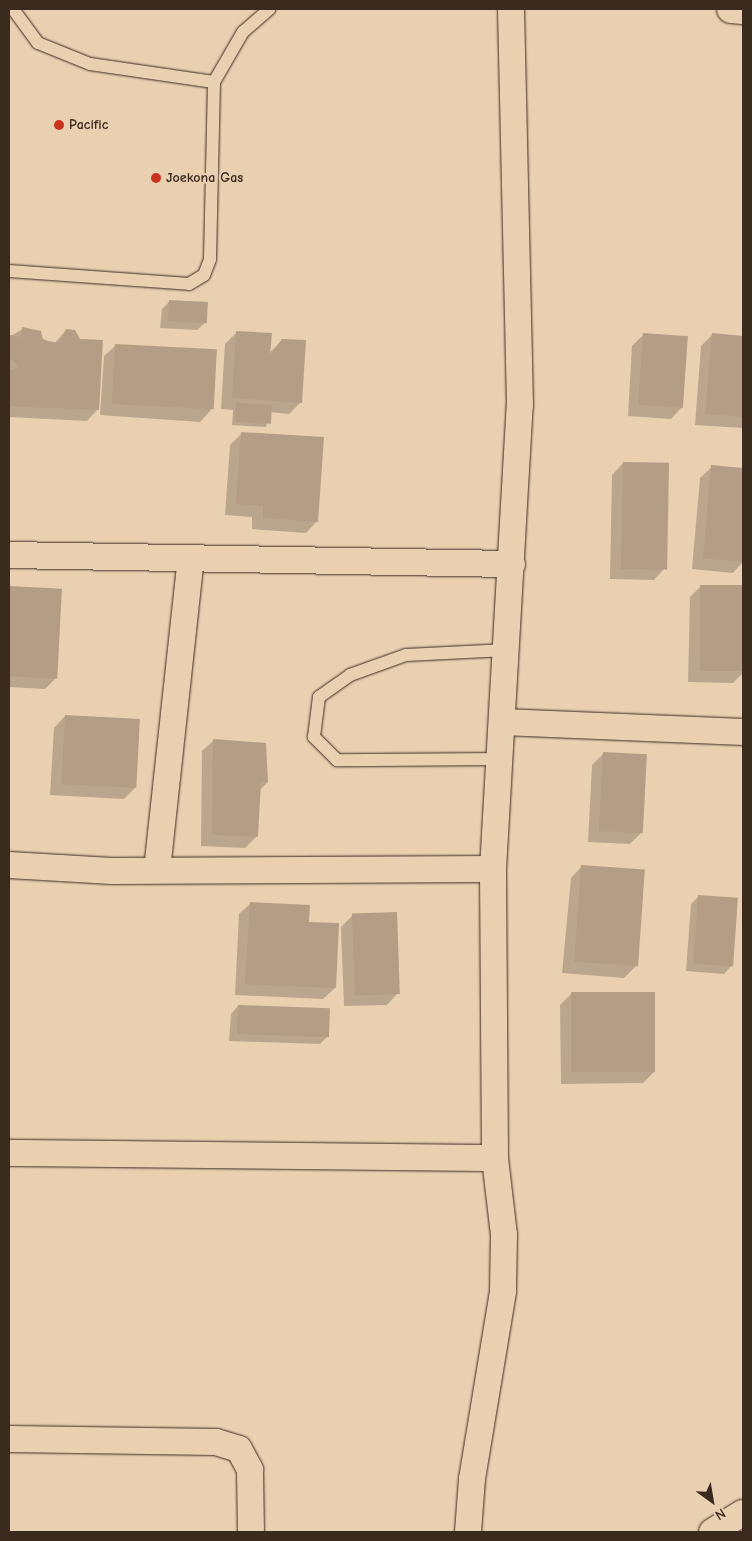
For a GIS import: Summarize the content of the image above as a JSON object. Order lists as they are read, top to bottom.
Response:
{
  "places": ["Pacific", "Joekona Gas"],
  "north": "bottom right"
}
